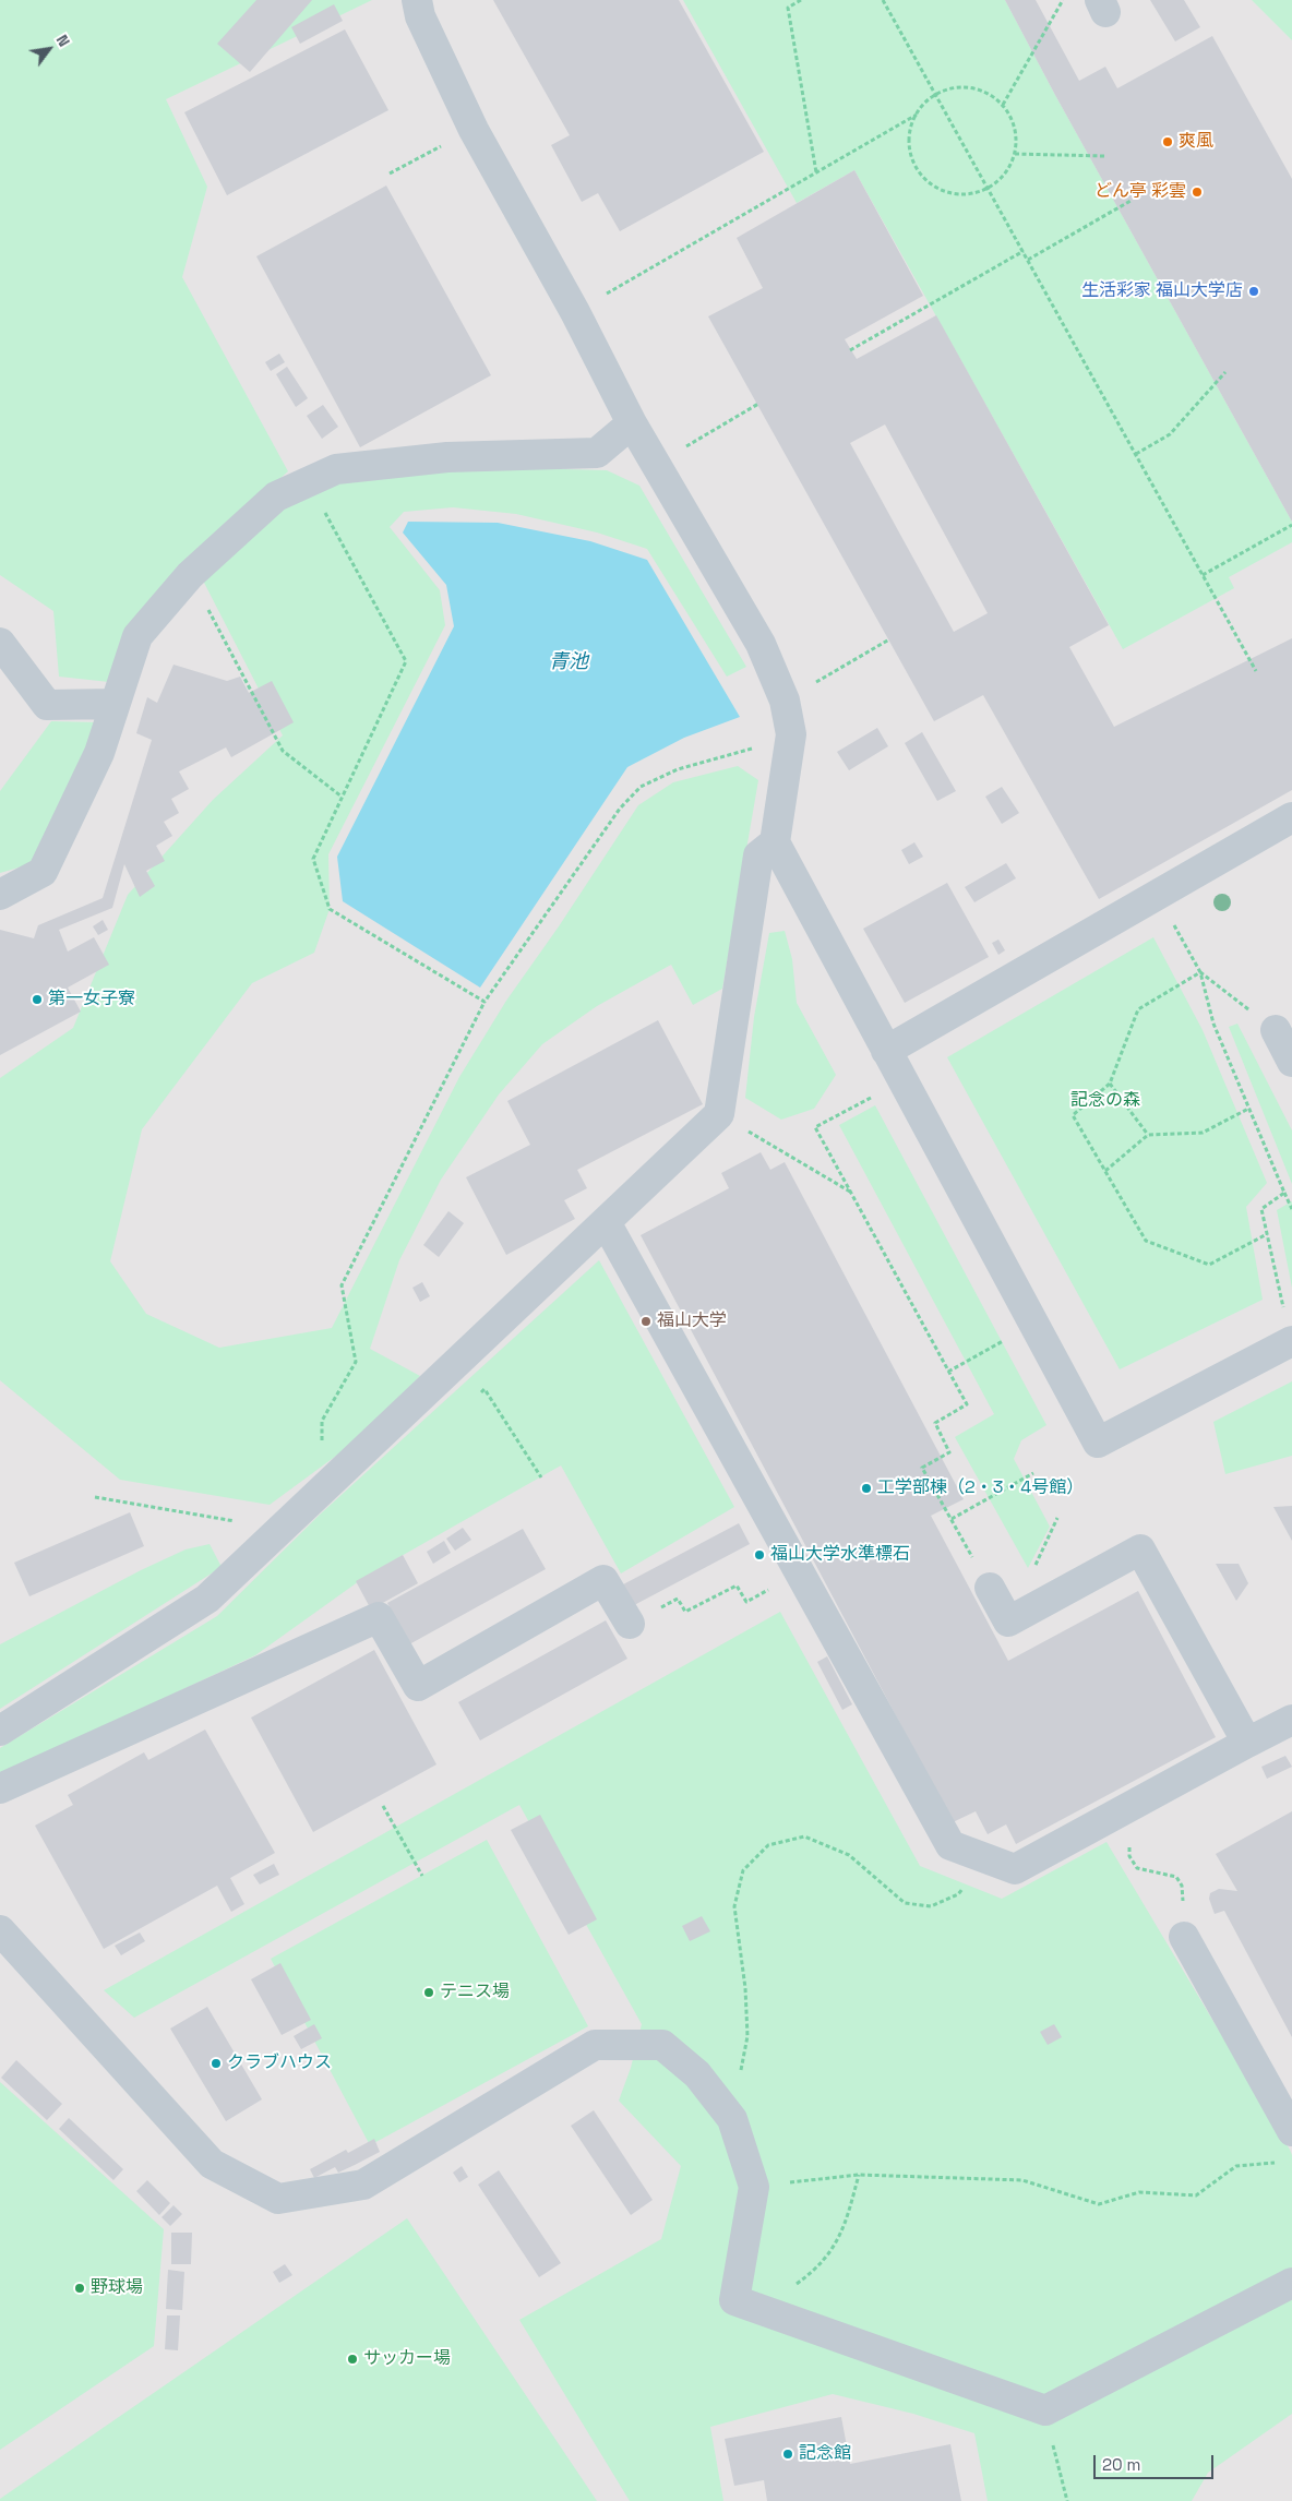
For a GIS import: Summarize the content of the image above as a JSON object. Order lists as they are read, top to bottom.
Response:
{
  "water": ["青池"],
  "parks": ["記念の森"],
  "places": [
    "爽風",
    "どん亭 彩雲",
    "生活彩家 福山大学店",
    "第一女子寮",
    "福山大学",
    "工学部棟（2・3・4号館）",
    "福山大学水準標石",
    "テニス場",
    "クラブハウス",
    "野球場",
    "サッカー場",
    "記念館"
  ],
  "scale_bar": "20 m",
  "north": "top right"
}
